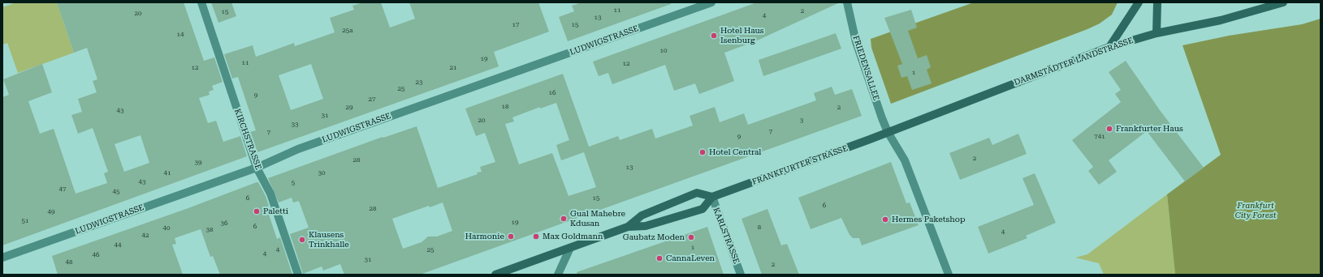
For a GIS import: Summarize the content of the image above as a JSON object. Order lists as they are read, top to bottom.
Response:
{
  "streets": {
    "main road": ["DARMSTÄDTER LANDSTRASSE", "FRANKFURTER STRASSE"],
    "street": [
      "LUDWIGSTRASSE",
      "FRIEDENSALLEE",
      "KIRCHSTRASSE",
      "KARLSTRASSE"
    ]
  },
  "crossings": [
    ["LUDWIGSTRASSE", "KIRCHSTRASSE"],
    ["DARMSTÄDTER LANDSTRASSE", "FRIEDENSALLEE"],
    ["DARMSTÄDTER LANDSTRASSE", "FRANKFURTER STRASSE"],
    ["FRIEDENSALLEE", "FRANKFURTER STRASSE"],
    ["FRANKFURTER STRASSE", "KARLSTRASSE"]
  ],
  "parks": ["Frankfurt City Forest"],
  "places": [
    "Hotel Haus Isenburg",
    "Frankfurter Haus",
    "Hotel Central",
    "Paletti",
    "Gual Mahebre Kdusan",
    "Hermes Paketshop",
    "Harmonie",
    "Max Goldmann",
    "Gaubatz Moden",
    "Klausens Trinkhalle",
    "CannaLeven"
  ],
  "house_numbers": [
    "11",
    "2",
    "15",
    "20",
    "4",
    "13",
    "17",
    "15",
    "25a",
    "14",
    "10",
    "19",
    "11",
    "12",
    "12",
    "21",
    "1",
    "23",
    "25",
    "16",
    "9",
    "27",
    "18",
    "29",
    "2",
    "43",
    "31",
    "20",
    "3",
    "33",
    "7",
    "7",
    "9",
    "741",
    "2",
    "28",
    "39",
    "13",
    "41",
    "30",
    "43",
    "5",
    "47",
    "45",
    "6",
    "15",
    "6",
    "28",
    "49",
    "51",
    "19",
    "36",
    "6",
    "8",
    "40",
    "38",
    "4",
    "42",
    "44",
    "1",
    "4",
    "25",
    "4",
    "46",
    "31",
    "48",
    "2"
  ]
}
